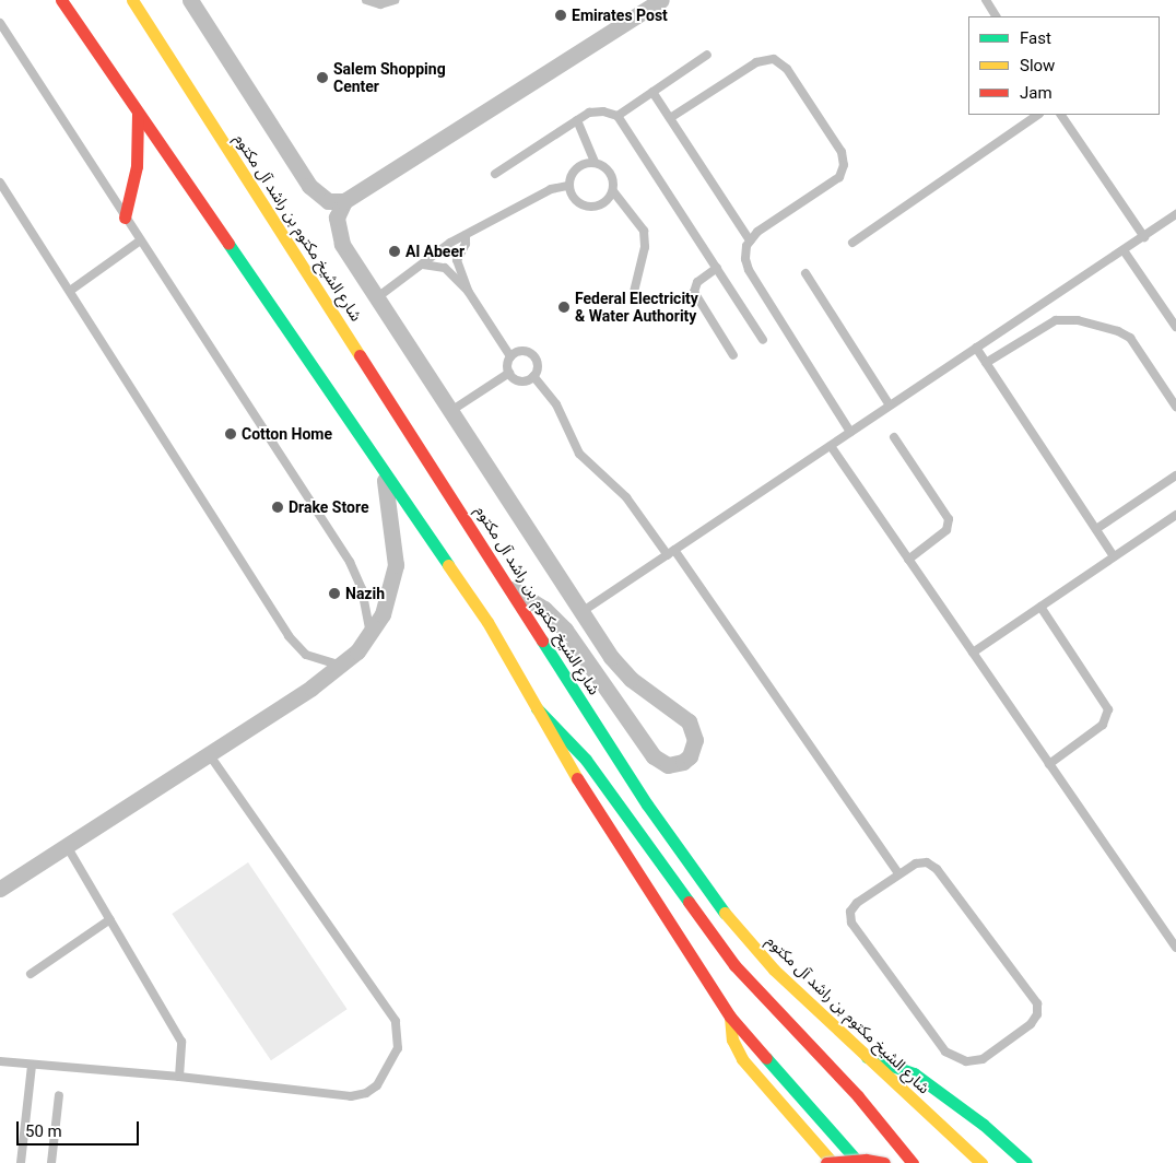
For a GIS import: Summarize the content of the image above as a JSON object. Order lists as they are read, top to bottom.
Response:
{
  "streets": {
    "main road": ["شارع الشيخ مكتوم بن راشد آل مكتوم"]
  },
  "places": [
    "Emirates Post",
    "Salem Shopping Center",
    "Al Abeer",
    "Federal Electricity & Water Authority",
    "Cotton Home",
    "Drake Store",
    "Nazih"
  ],
  "legend": ["Fast", "Slow", "Jam"],
  "scale_bar": "50 m"
}
